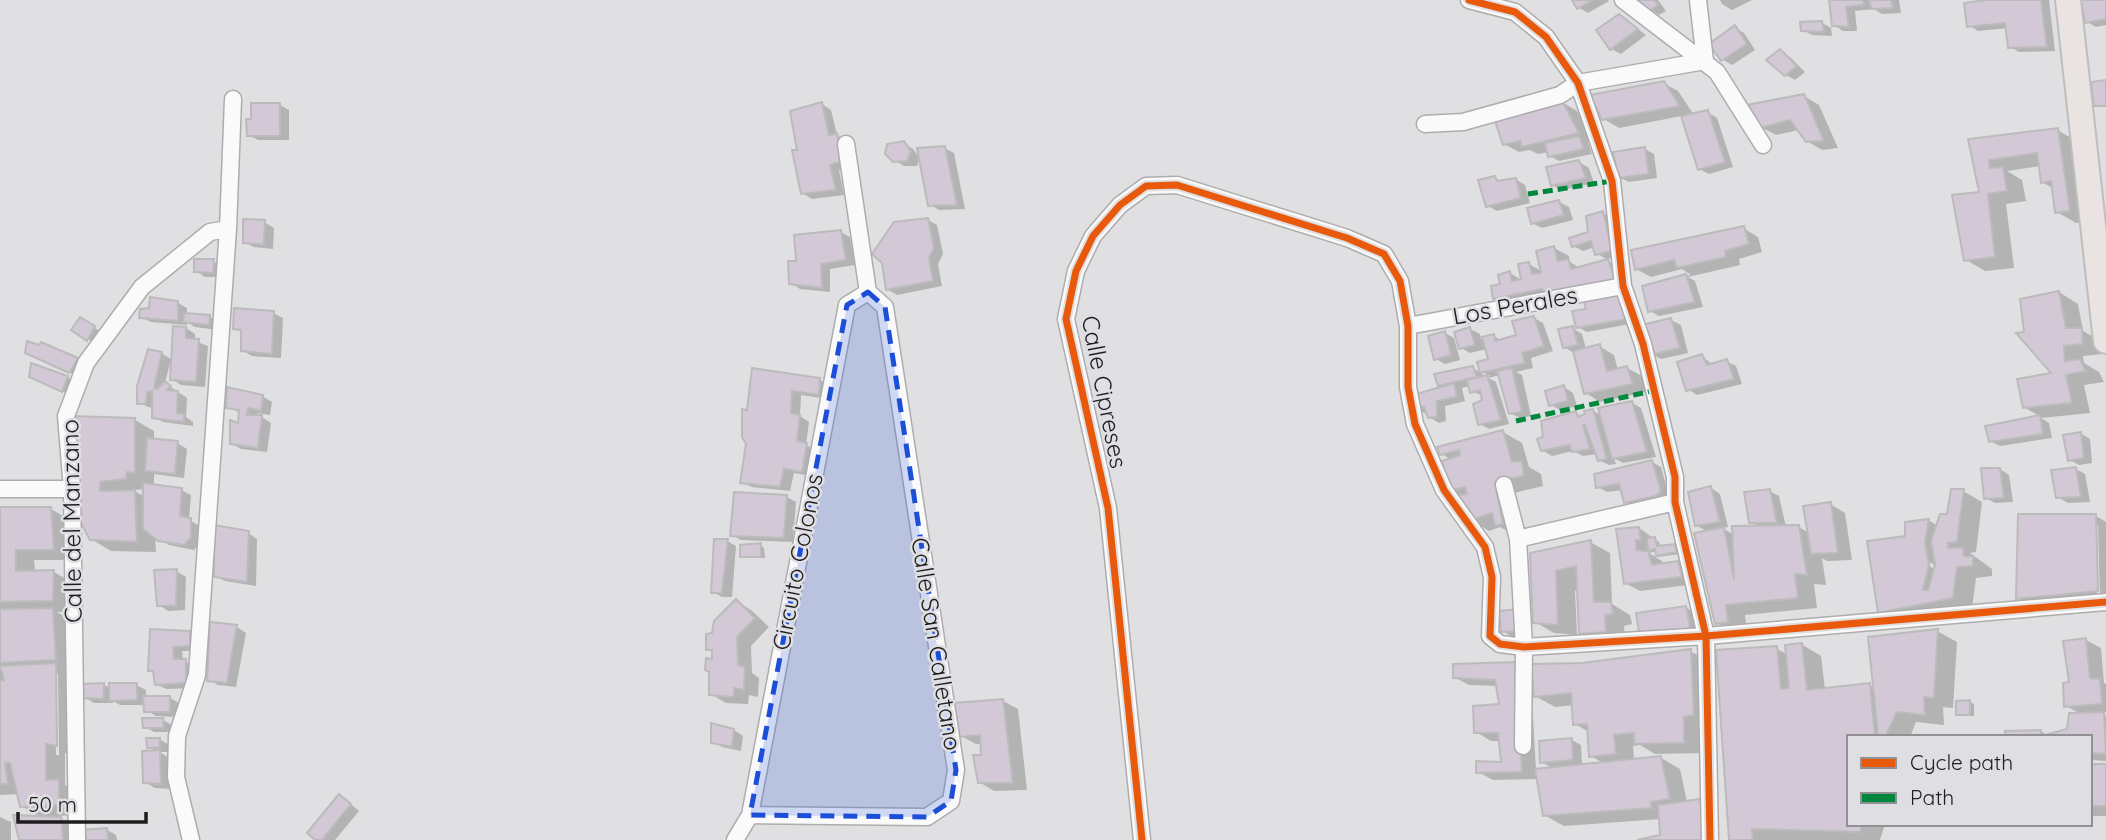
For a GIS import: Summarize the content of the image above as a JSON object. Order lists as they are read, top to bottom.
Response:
{
  "streets": {
    "street": [
      "Los Perales",
      "Calle Cipreses",
      "Calle del Manzano",
      "Circuito Colonos",
      "Calle San Calletano"
    ]
  },
  "crossings": [
    ["Los Perales", "Calle Cipreses"],
    ["Circuito Colonos", "Calle San Calletano"]
  ],
  "legend": ["Cycle path", "Path"],
  "scale_bar": "50 m"
}
